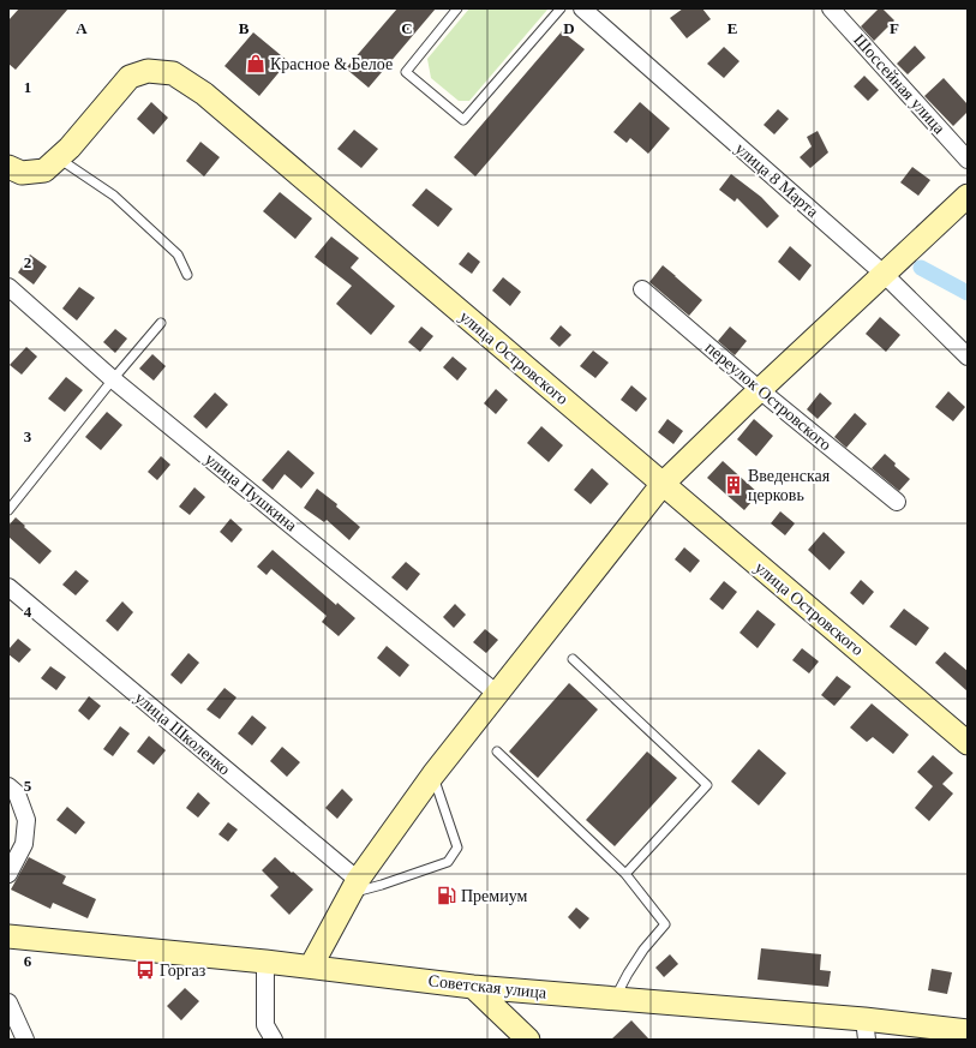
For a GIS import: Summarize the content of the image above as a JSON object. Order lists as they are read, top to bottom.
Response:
{
  "streets": {
    "street": [
      "Шоссейная улица",
      "улица 8 Марта",
      "улица Островского",
      "переулок Островского",
      "улица Пушкина",
      "улица Школенко",
      "Советская улица"
    ]
  },
  "places": {
    "shop": ["Красное & Белое"],
    "building": ["Введенская церковь"],
    "fuel station": ["Премиум"],
    "bus stop": ["Горгаз"]
  },
  "grid": {
    "columns": [
      "A",
      "B",
      "C",
      "D",
      "E",
      "F"
    ],
    "rows": [
      "1",
      "2",
      "3",
      "4",
      "5",
      "6"
    ]
  }
}
